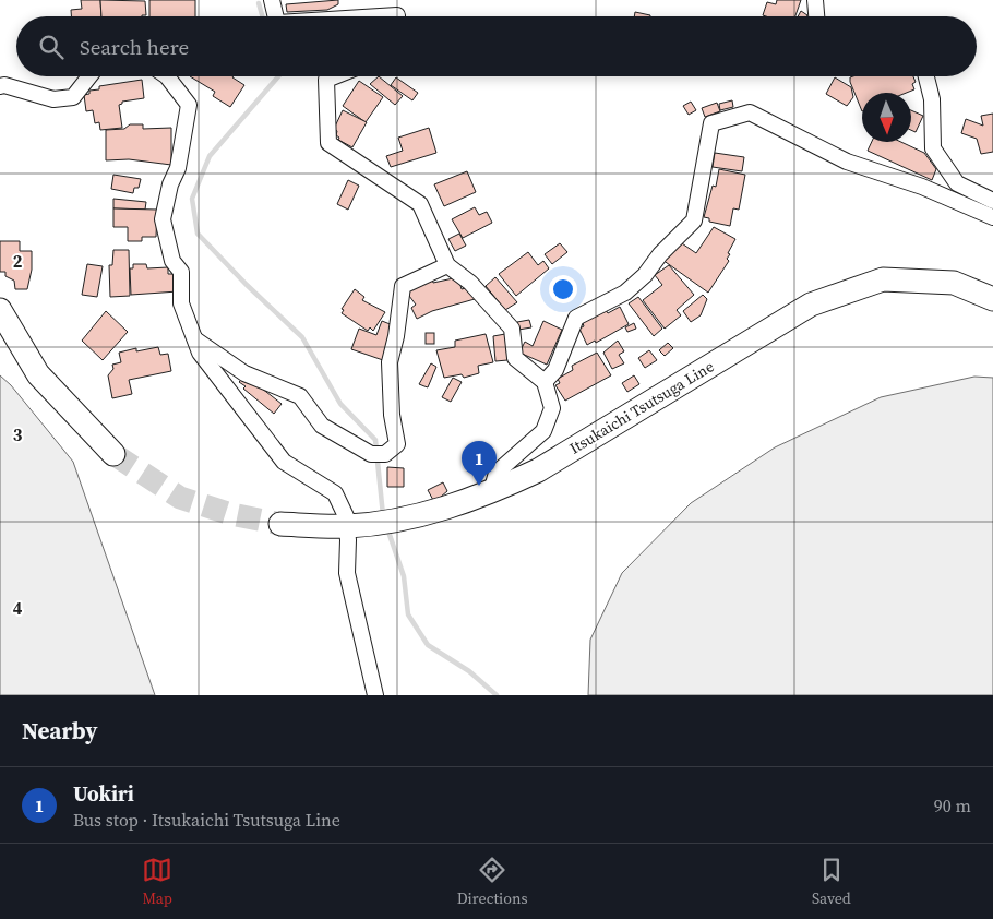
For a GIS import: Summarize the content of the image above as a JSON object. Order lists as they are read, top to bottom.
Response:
{
  "streets": {
    "main road": ["Itsukaichi Tsutsuga Line"]
  },
  "north": "bottom",
  "page": {
    "search": "Search here",
    "pins": "1",
    "heading": "Nearby",
    "list": [
      {
        "mark": "1",
        "name": "Uokiri",
        "note": "Bus stop · Itsukaichi Tsutsuga Line",
        "value": "90 m"
      }
    ],
    "nav": ["Map", "Directions", "Saved"]
  },
  "grid": {
    "rows": ["2", "3", "4"]
  }
}
